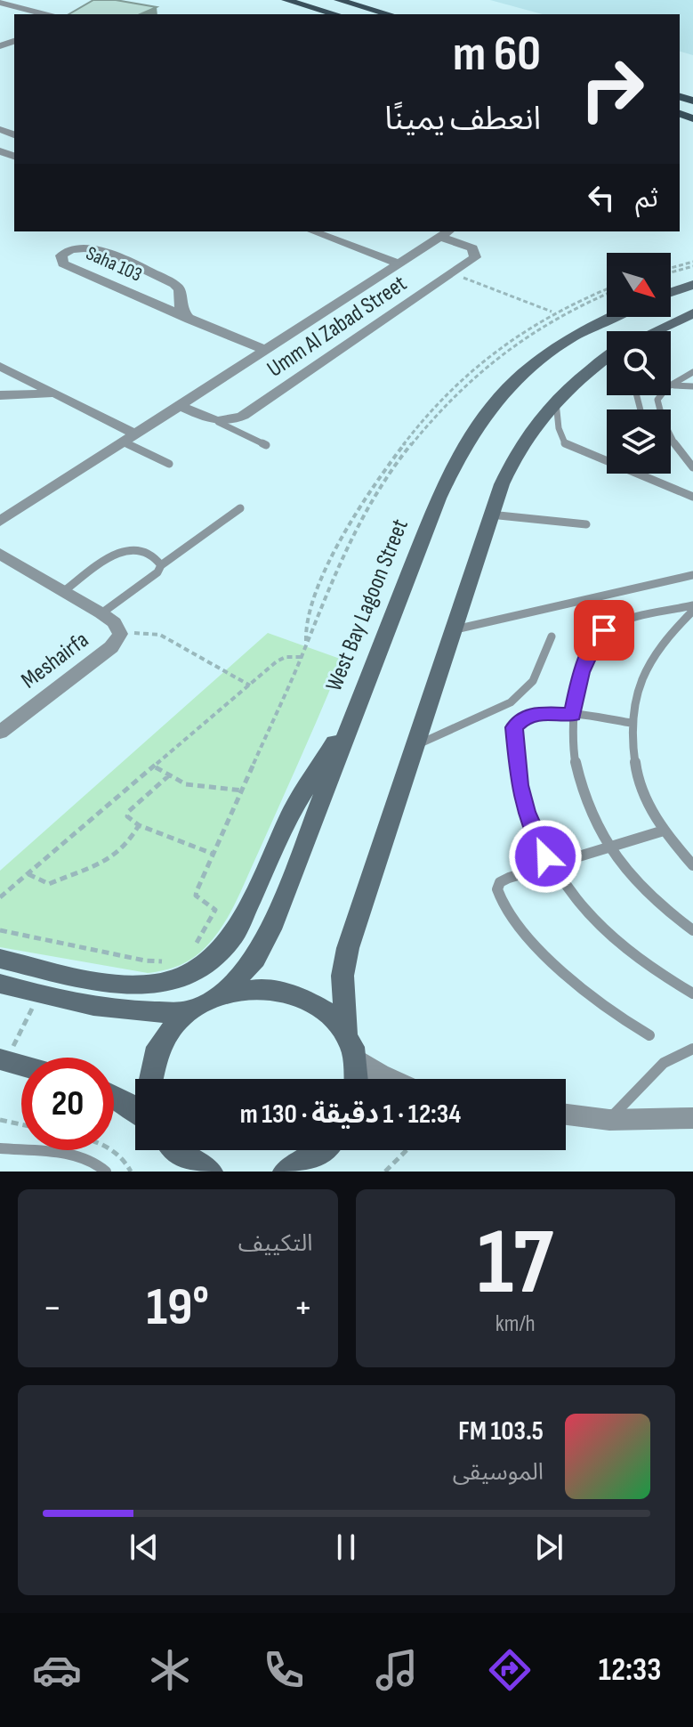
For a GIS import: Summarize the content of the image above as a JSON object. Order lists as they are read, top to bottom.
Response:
{
  "streets": {
    "street": [
      "Saha 103",
      "Umm Al Zabad Street",
      "West Bay Lagoon Street",
      "Meshairfa"
    ]
  },
  "crossings": [
    ["Saha 103", "Umm Al Zabad Street"]
  ],
  "north": "bottom right",
  "page": {
    "turn": ["60 m", "انعطف يمينًا"],
    "then": "ثم",
    "limit": "20",
    "trip": "12:34 · 1 دقيقة · 130 m",
    "tile": [
      ["17", "km/h"],
      "التكييف"
    ],
    "heat": ["−", "19°", "+"],
    "song": ["103.5 FM", "الموسيقى"],
    "tabs": "12:33"
  }
}
